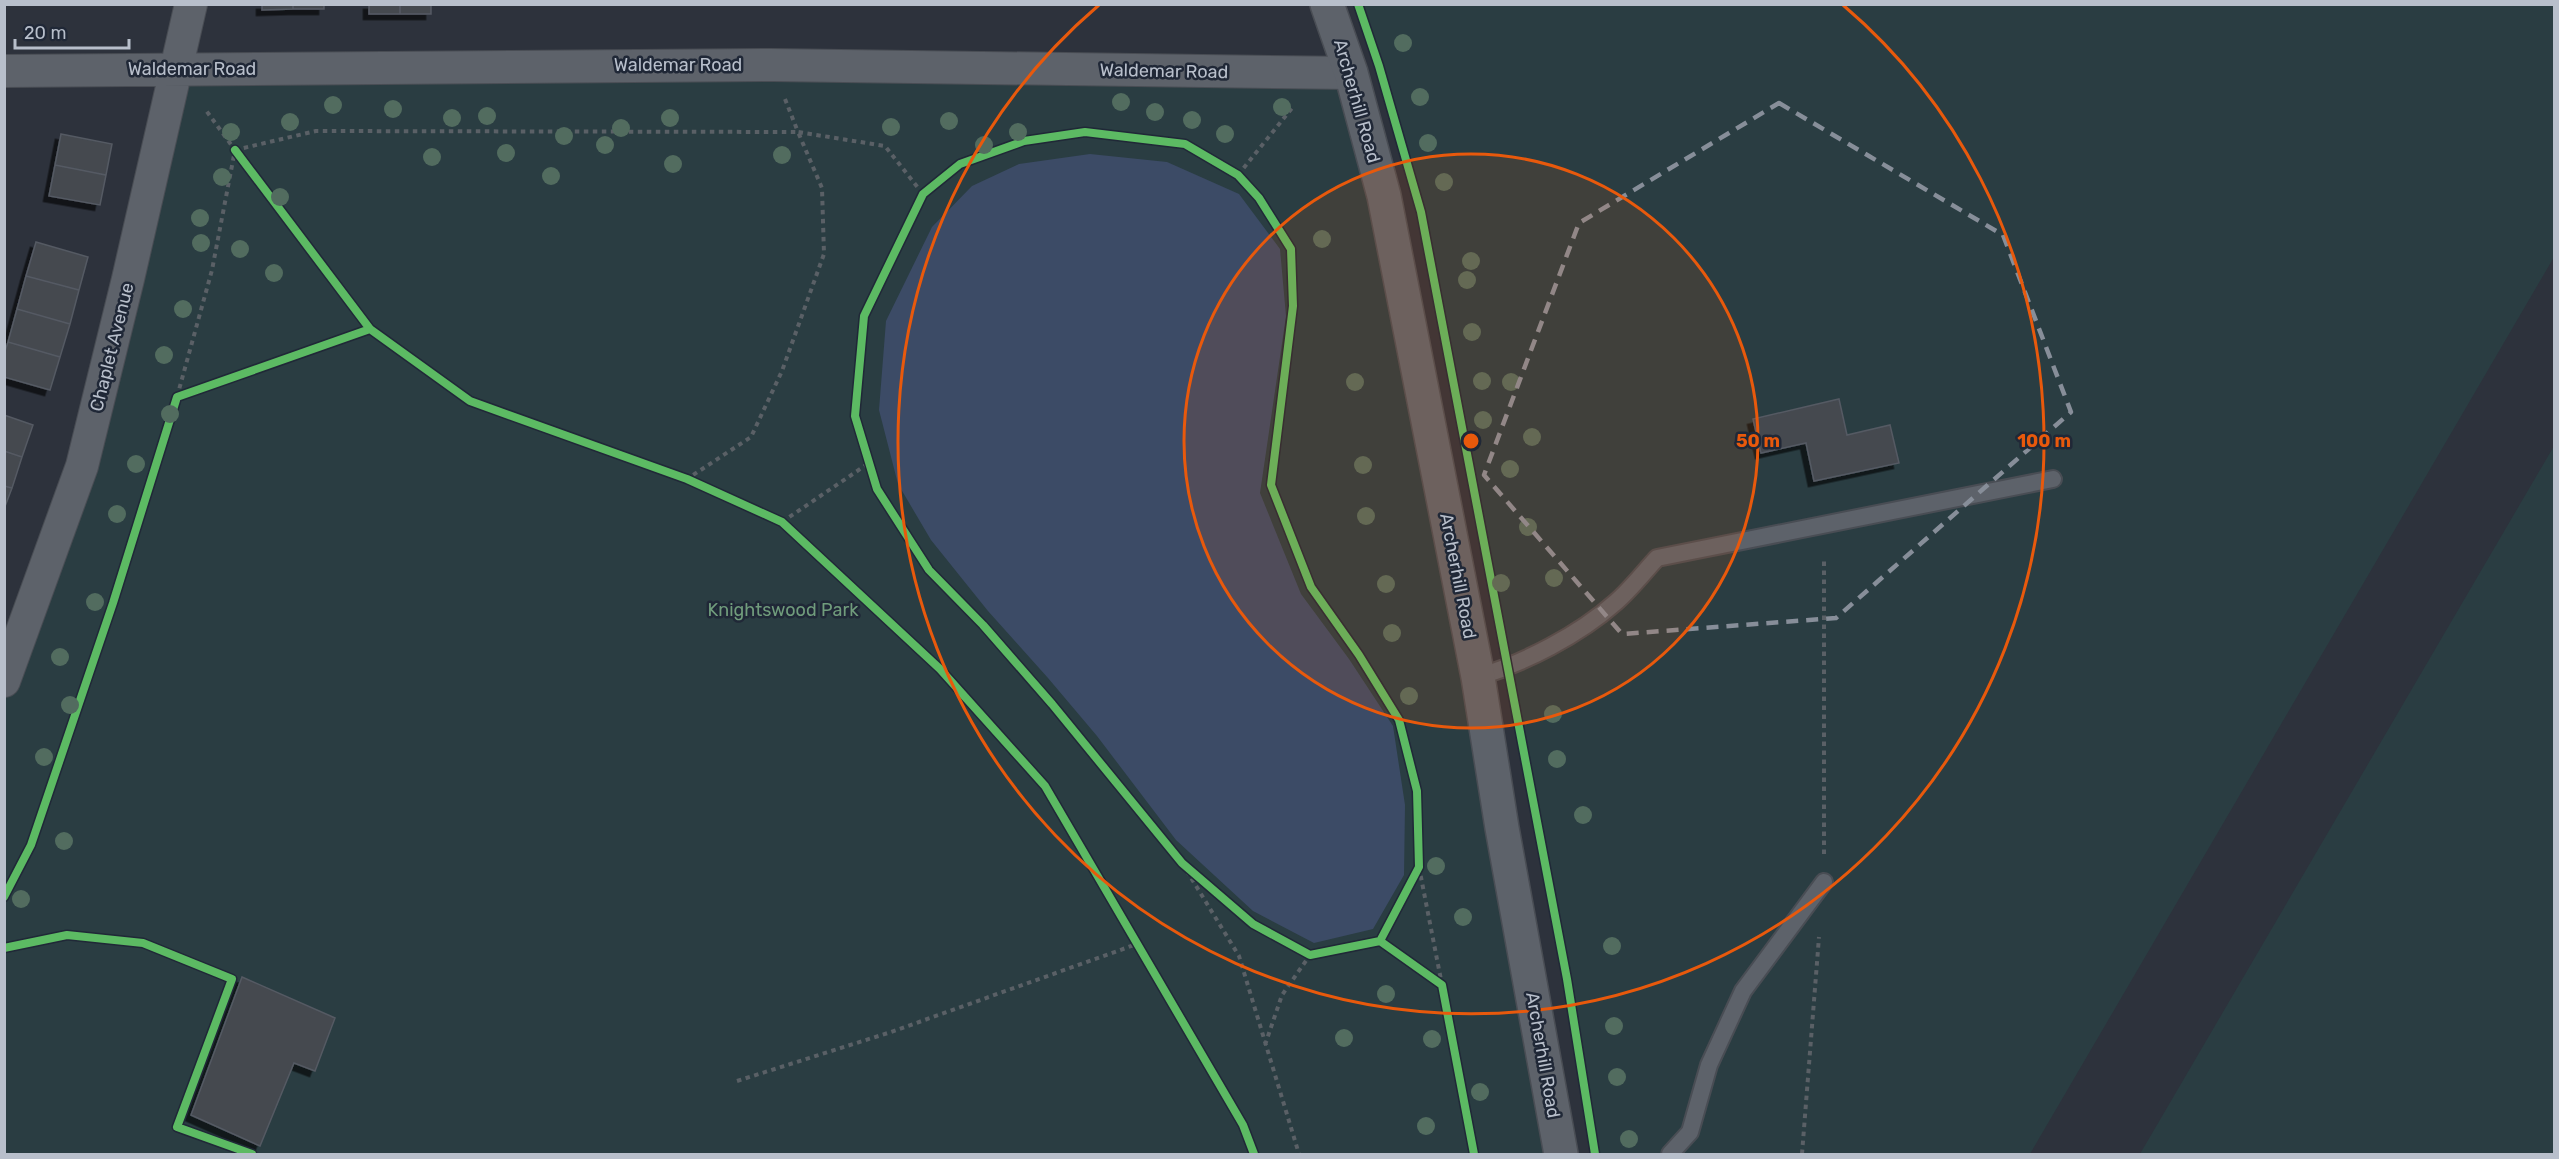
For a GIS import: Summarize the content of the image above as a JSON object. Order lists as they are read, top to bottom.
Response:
{
  "streets": {
    "street": ["Waldemar Road", "Archerhill Road", "Chaplet Avenue"]
  },
  "crossings": [
    ["Waldemar Road", "Archerhill Road"],
    ["Waldemar Road", "Chaplet Avenue"]
  ],
  "parks": ["Knightswood Park"],
  "scale_bar": "20 m",
  "rings": ["50 m", "100 m"]
}
